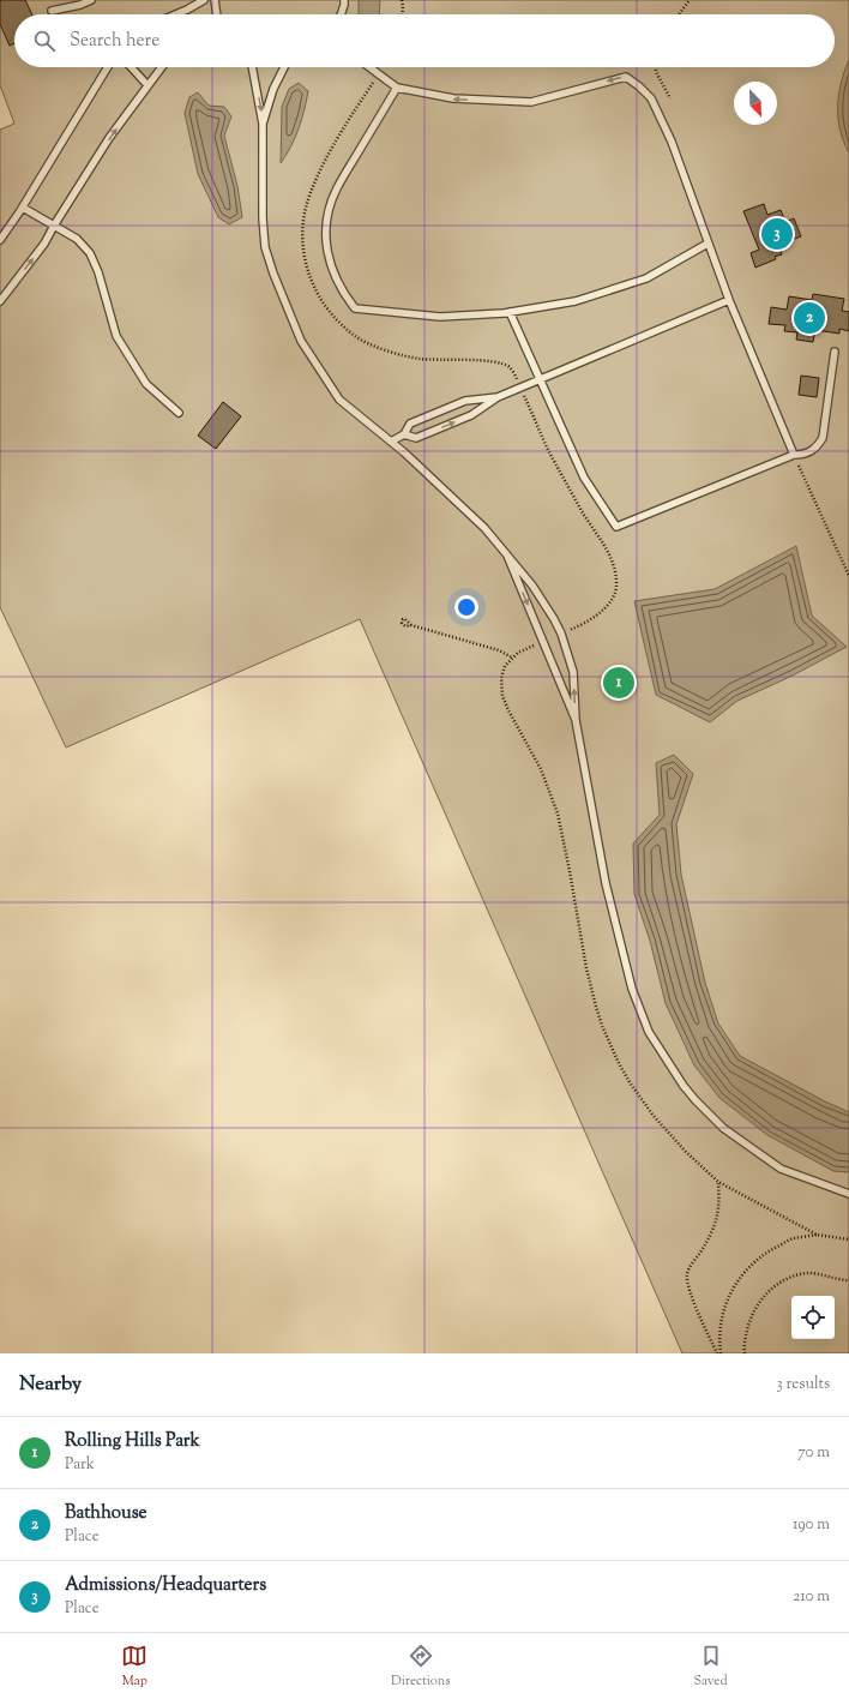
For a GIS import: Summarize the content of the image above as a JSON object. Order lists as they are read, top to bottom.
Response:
{
  "north": "bottom right",
  "page": {
    "search": "Search here",
    "pins": ["3", "2", "1"],
    "heading": ["Nearby", "3 results"],
    "list": [
      {
        "mark": "1",
        "name": "Rolling Hills Park",
        "note": "Park",
        "value": "70 m"
      },
      {
        "mark": "2",
        "name": "Bathhouse",
        "note": "Place",
        "value": "190 m"
      },
      {
        "mark": "3",
        "name": "Admissions/Headquarters",
        "note": "Place",
        "value": "210 m"
      }
    ],
    "nav": ["Map", "Directions", "Saved"]
  }
}
